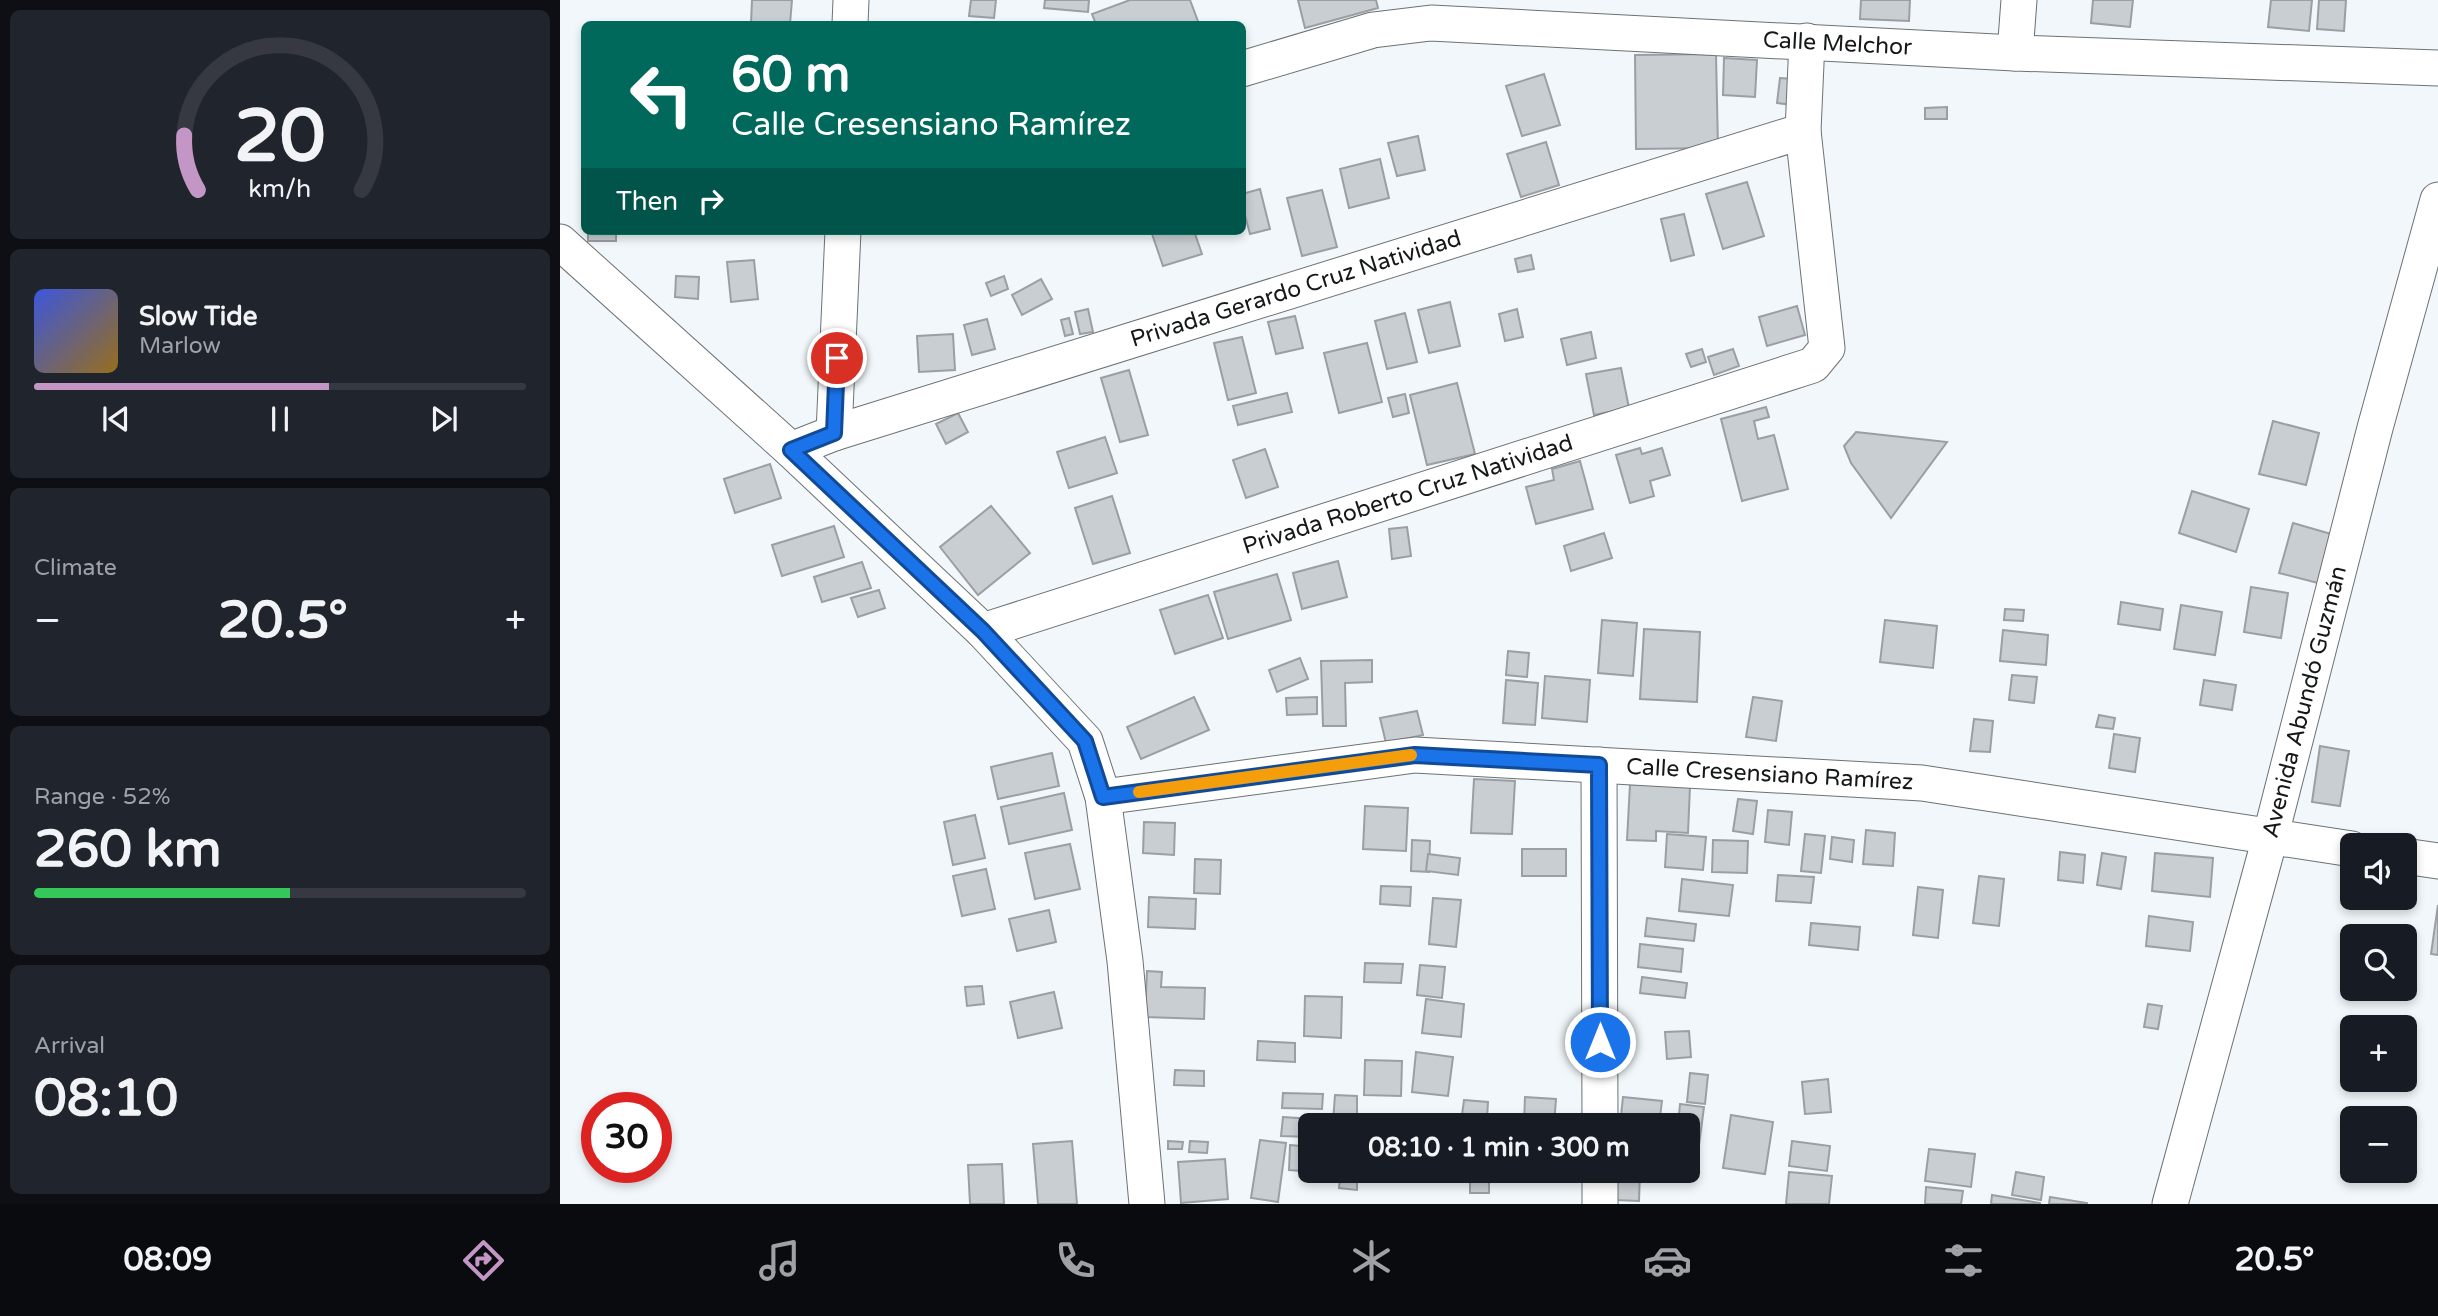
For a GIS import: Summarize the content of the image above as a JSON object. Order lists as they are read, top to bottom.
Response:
{
  "streets": {
    "street": [
      "Calle Melchor",
      "Privada Gerardo Cruz Natividad",
      "Privada Roberto Cruz Natividad",
      "Avenida Abundó Guzmán",
      "Calle Cresensiano Ramírez"
    ]
  },
  "crossings": [
    ["Privada Gerardo Cruz Natividad", "Privada Roberto Cruz Natividad"],
    ["Avenida Abundó Guzmán", "Calle Cresensiano Ramírez"]
  ],
  "page": {
    "turn": ["60 m", "Calle Cresensiano Ramírez"],
    "then": "Then",
    "song": ["Slow Tide", "Marlow"],
    "tile": [
      "Climate",
      ["Range · 52%", "260 km"],
      ["Arrival", "08:10"]
    ],
    "heat": ["−", "20.5°", "+"],
    "map_buttons": ["+", "−"],
    "limit": "30",
    "trip": "08:10 · 1 min · 300 m",
    "tabs": ["08:09", "20.5°"],
    "gauge": ["20", "km/h"]
  }
}
